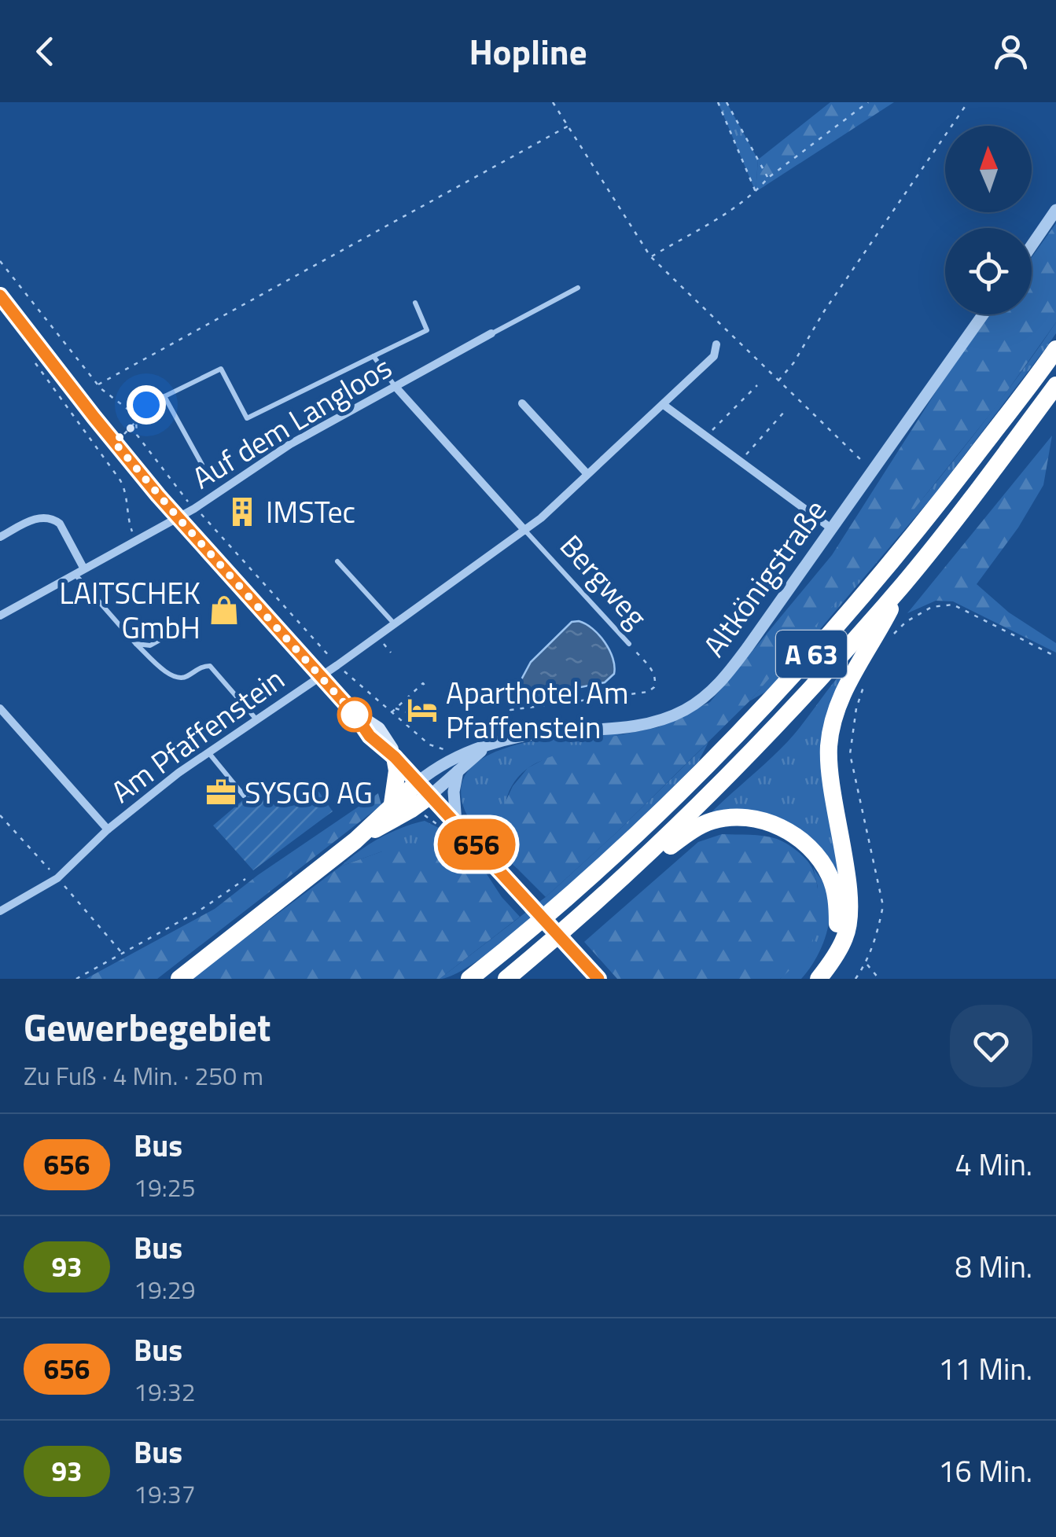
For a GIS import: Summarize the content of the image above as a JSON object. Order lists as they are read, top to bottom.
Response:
{
  "streets": {
    "highway": ["A 63"],
    "street": [
      "Auf dem Langloos",
      "Altkönigstraße",
      "Bergweg",
      "Am Pfaffenstein"
    ]
  },
  "crossings": [
    ["Auf dem Langloos", "Bergweg"],
    ["Bergweg", "Am Pfaffenstein"]
  ],
  "places": {
    "building": ["IMSTec"],
    "shop": ["LAITSCHEK GmbH"],
    "hotel": ["Aparthotel Am Pfaffenstein"],
    "office": ["SYSGO AG"]
  },
  "lines": ["bus line 656"],
  "north": "top",
  "page": {
    "header": "Hopline",
    "on_map": "656",
    "heading": ["Gewerbegebiet", "Zu Fuß · 4 Min. · 250 m"],
    "list": [
      {
        "mark": "656",
        "name": "Bus",
        "note": "19:25",
        "value": "4 Min."
      },
      {
        "mark": "93",
        "name": "Bus",
        "note": "19:29",
        "value": "8 Min."
      },
      {
        "mark": "656",
        "name": "Bus",
        "note": "19:32",
        "value": "11 Min."
      },
      {
        "mark": "93",
        "name": "Bus",
        "note": "19:37",
        "value": "16 Min."
      }
    ]
  }
}
